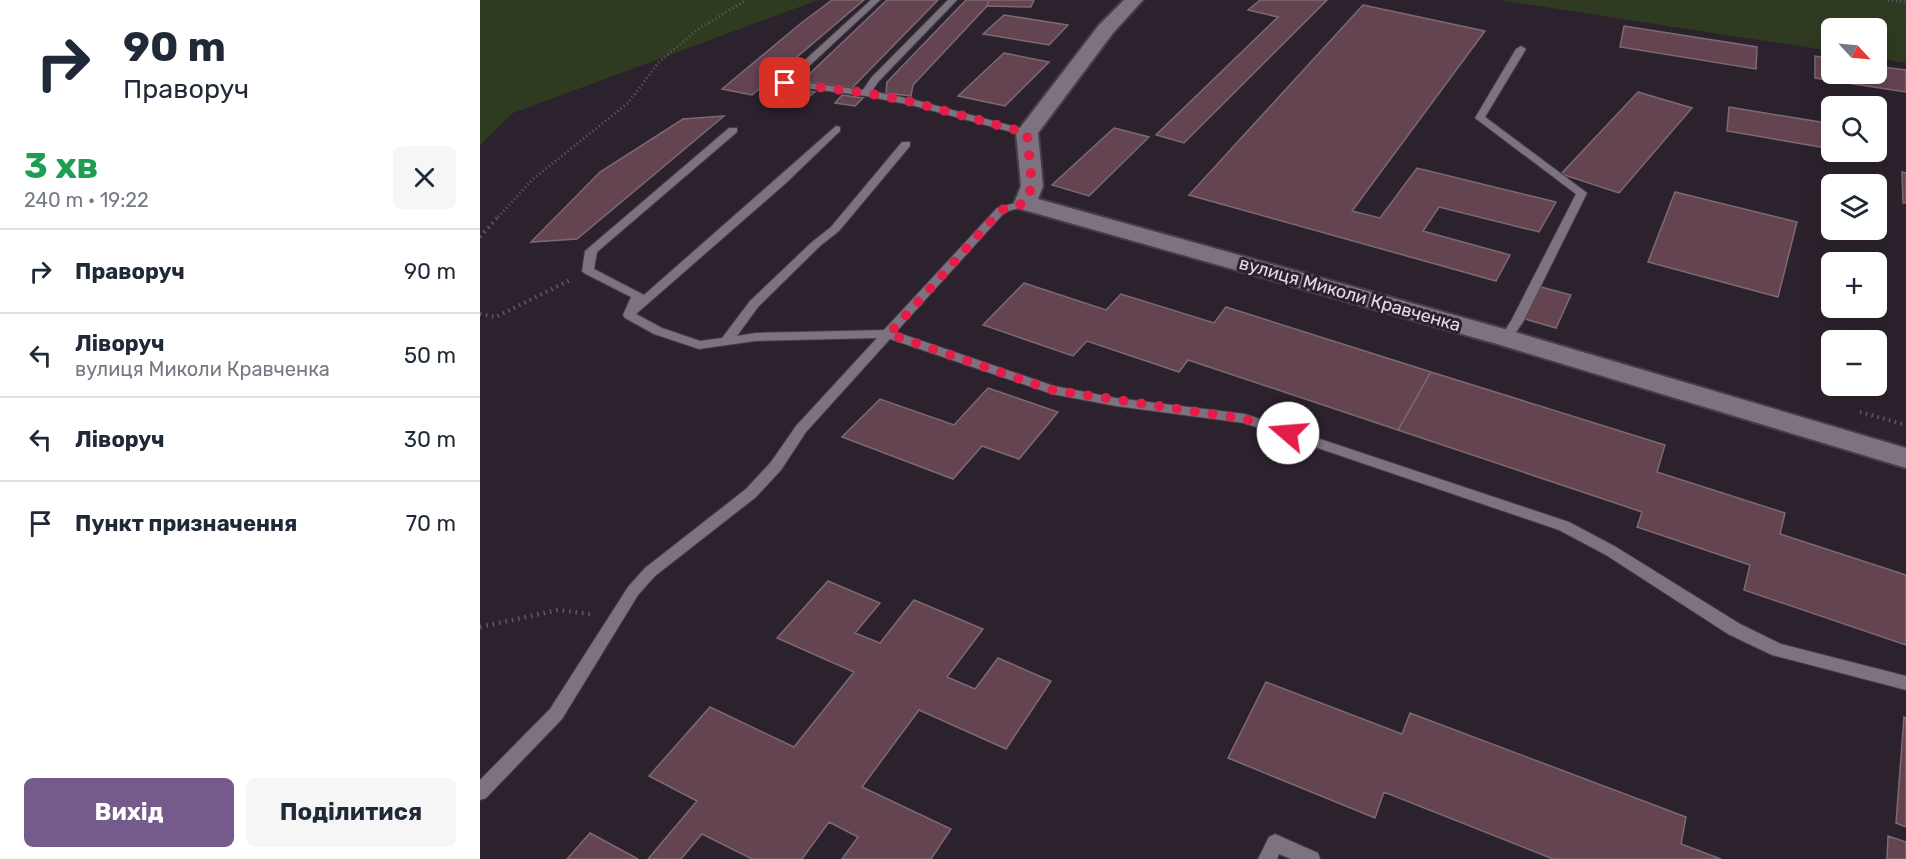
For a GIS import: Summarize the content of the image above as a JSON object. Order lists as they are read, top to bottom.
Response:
{
  "streets": {
    "street": ["вулиця Миколи Кравченка"]
  },
  "north": "bottom right",
  "page": {
    "turn": ["90 m", "Праворуч"],
    "map_buttons": ["+", "−"],
    "heading": ["3 хв", "240 m · 19:22"],
    "list": [
      {
        "name": "Праворуч",
        "value": "90 m"
      },
      {
        "name": "Ліворуч",
        "note": "вулиця Миколи Кравченка",
        "value": "50 m"
      },
      {
        "name": "Ліворуч",
        "value": "30 m"
      },
      {
        "name": "Пункт призначення",
        "value": "70 m"
      }
    ],
    "buttons": ["Вихід", "Поділитися"]
  }
}
